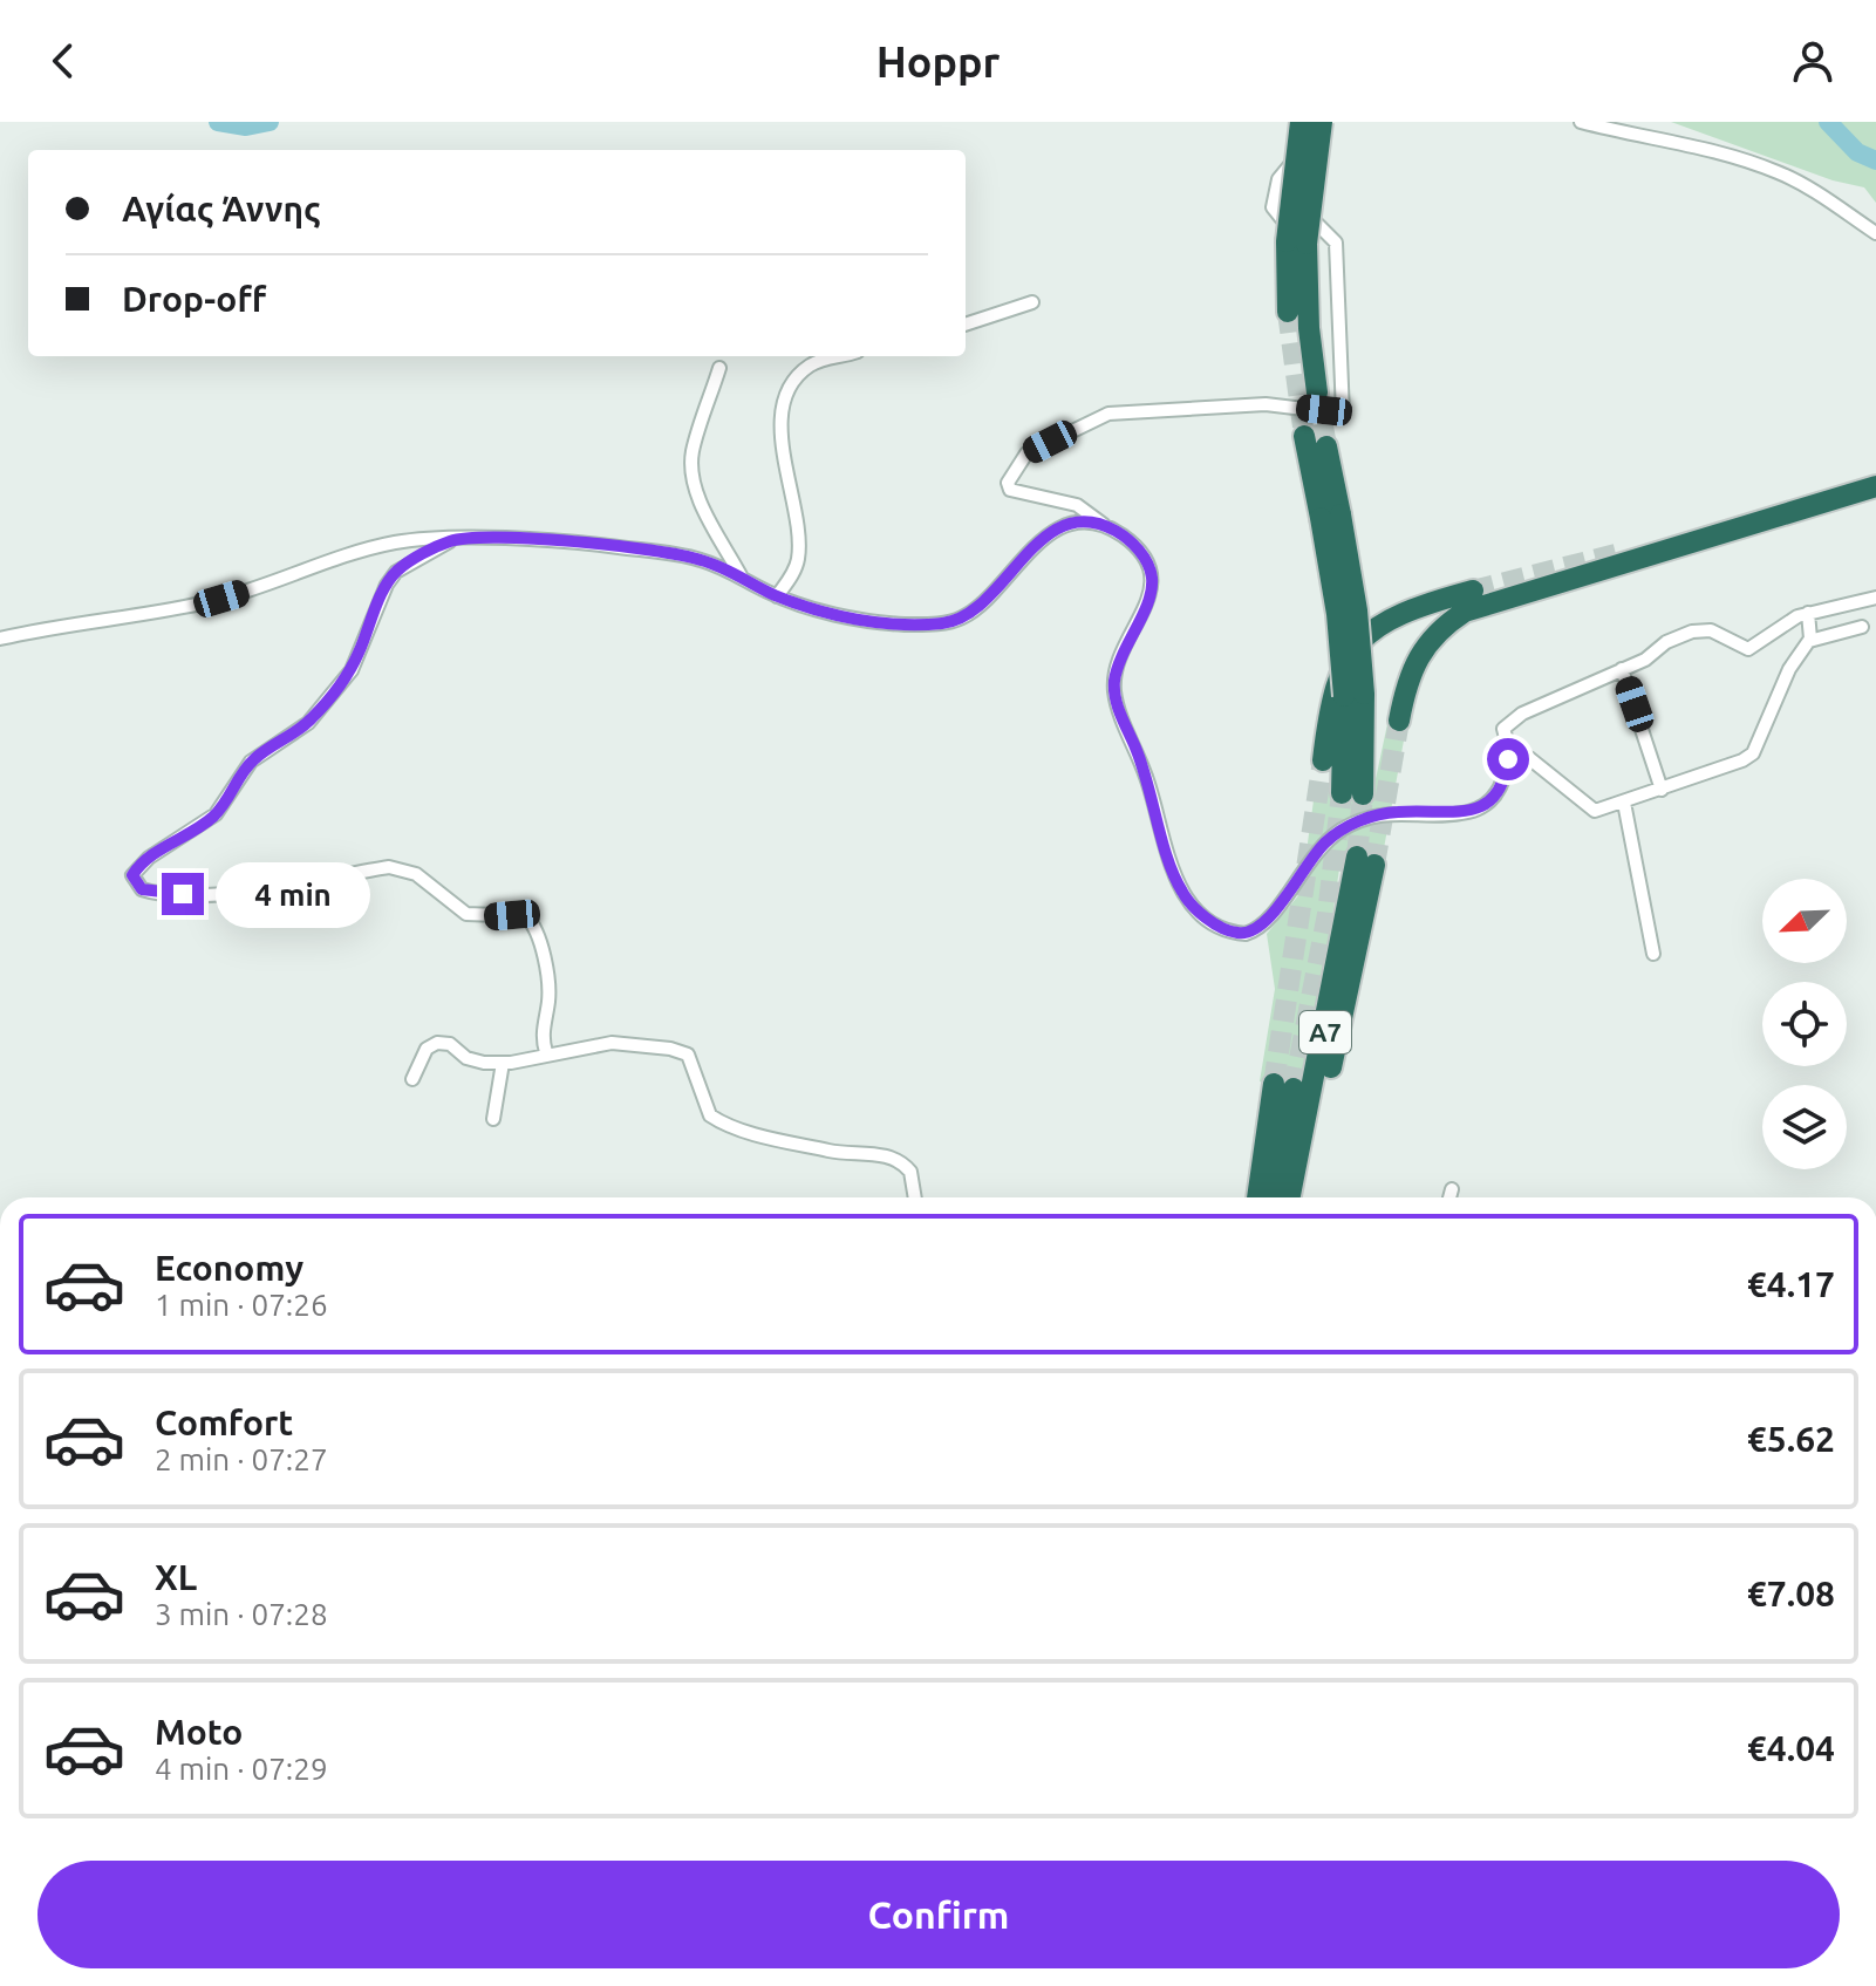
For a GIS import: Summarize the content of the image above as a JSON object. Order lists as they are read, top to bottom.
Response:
{
  "streets": {
    "highway": ["Α7"]
  },
  "north": "bottom left",
  "page": {
    "header": "Hoppr",
    "banner": ["Αγίας Άννης", "Drop-off"],
    "bubble": "4 min",
    "list": [
      {
        "name": "Economy",
        "note": "1 min · 07:26",
        "value": "€4.17"
      },
      {
        "name": "Comfort",
        "note": "2 min · 07:27",
        "value": "€5.62"
      },
      {
        "name": "XL",
        "note": "3 min · 07:28",
        "value": "€7.08"
      },
      {
        "name": "Moto",
        "note": "4 min · 07:29",
        "value": "€4.04"
      }
    ],
    "buttons": "Confirm"
  }
}
